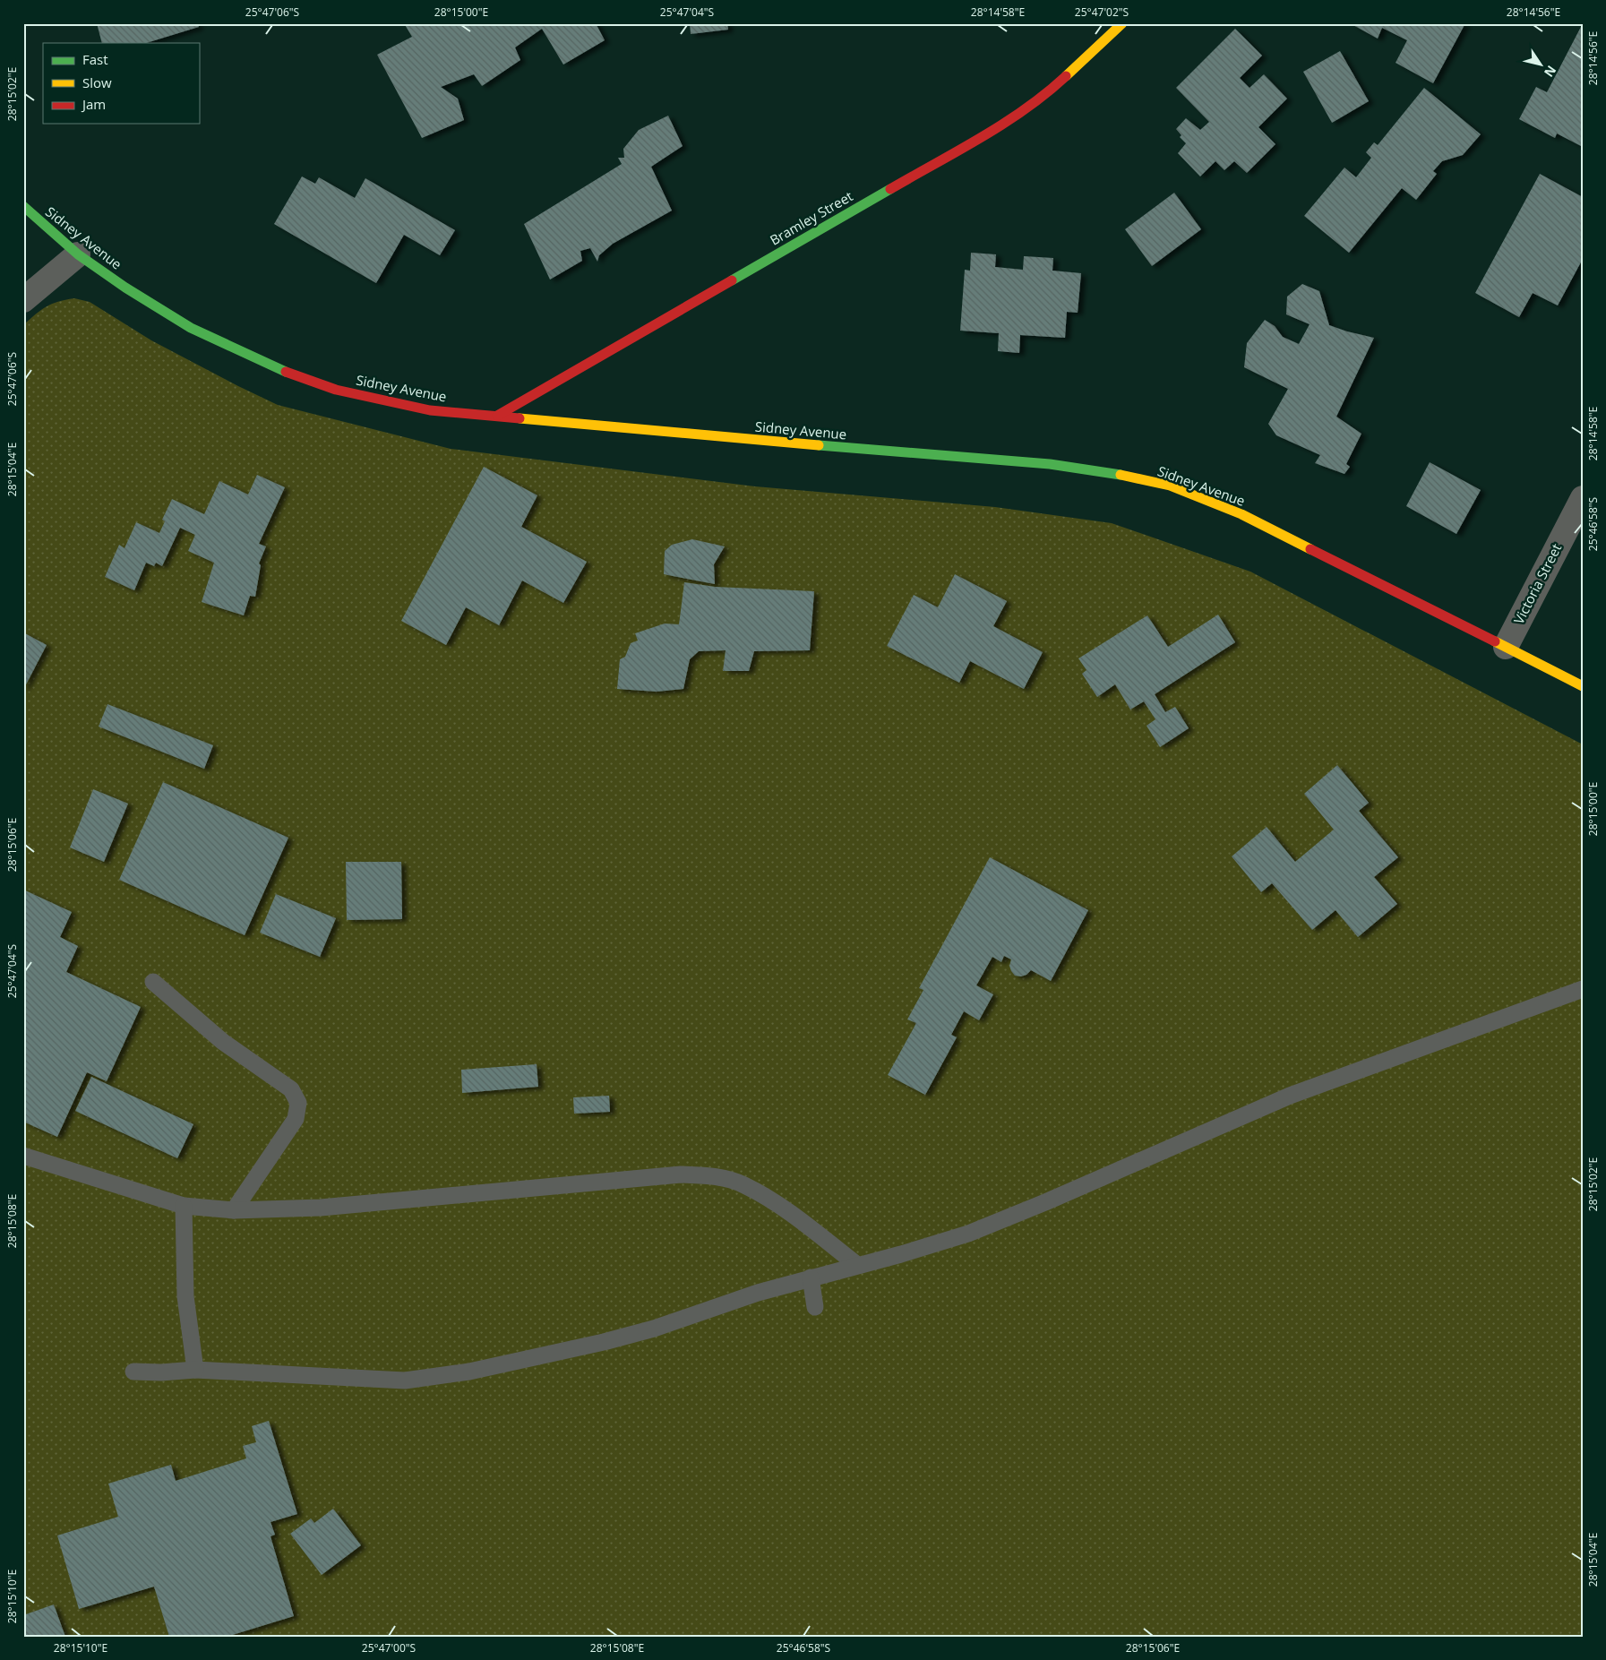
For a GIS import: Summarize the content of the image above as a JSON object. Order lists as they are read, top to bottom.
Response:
{
  "streets": {
    "street": ["Bramley Street", "Sidney Avenue", "Victoria Street"]
  },
  "crossings": [
    ["Bramley Street", "Sidney Avenue"],
    ["Sidney Avenue", "Victoria Street"]
  ],
  "legend": ["Fast", "Slow", "Jam"],
  "north": "bottom right",
  "coordinates": [
    "25°47'06\"S",
    "28°15'00\"E",
    "25°47'04\"S",
    "28°14'58\"E",
    "25°47'02\"S",
    "28°14'56\"E",
    "28°15'02\"E",
    "28°15'04\"E",
    "25°46'58\"S",
    "28°15'06\"E",
    "28°15'08\"E",
    "28°15'10\"E",
    "25°47'00\"S"
  ]
}
